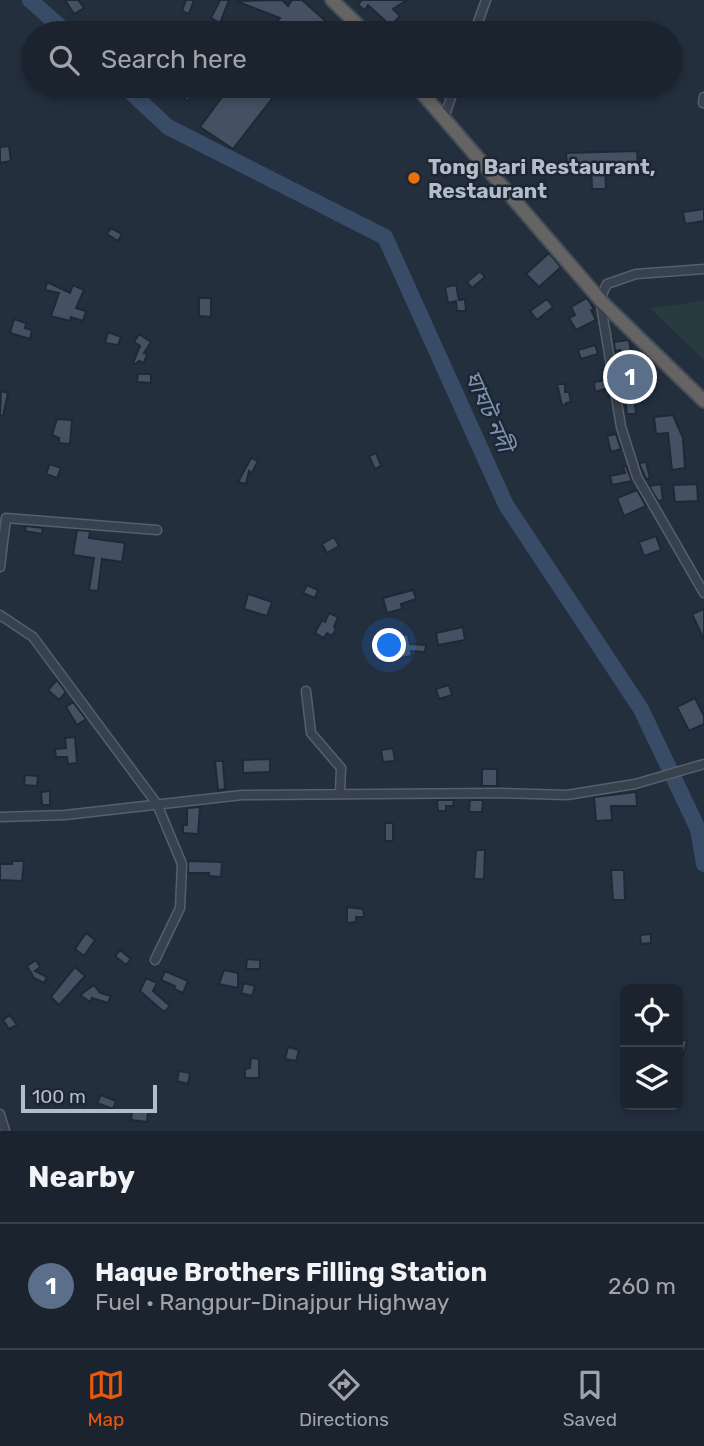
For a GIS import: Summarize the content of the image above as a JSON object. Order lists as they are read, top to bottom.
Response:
{
  "water": ["ঘাঘট নদী"],
  "places": ["Tong Bari Restaurant, Restaurant"],
  "scale_bar": "100 m",
  "page": {
    "search": "Search here",
    "pins": "1",
    "scale": "100 m",
    "heading": "Nearby",
    "list": [
      {
        "mark": "1",
        "name": "Haque Brothers Filling Station",
        "note": "Fuel · Rangpur-Dinajpur Highway",
        "value": "260 m"
      }
    ],
    "nav": ["Map", "Directions", "Saved"]
  }
}
